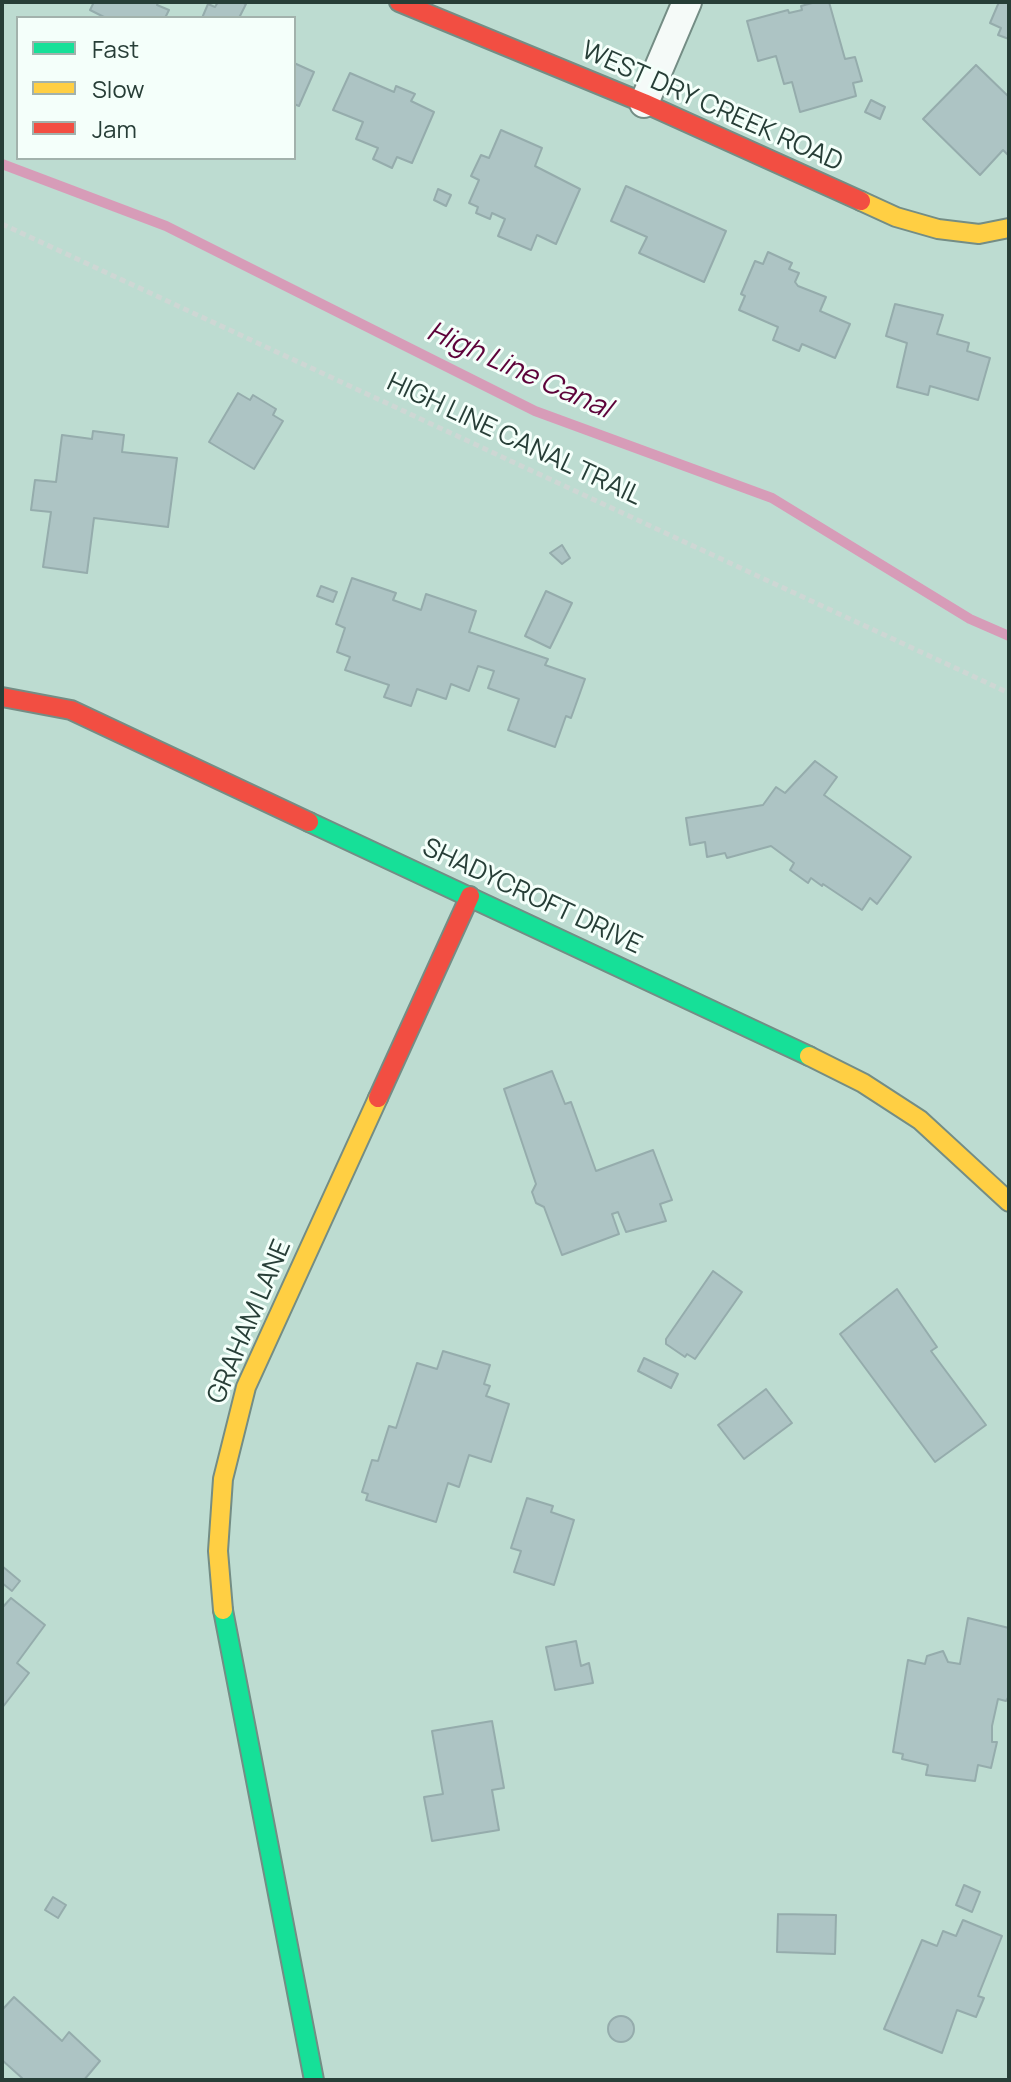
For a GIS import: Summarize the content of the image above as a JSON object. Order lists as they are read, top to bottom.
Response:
{
  "streets": {
    "street": ["WEST DRY CREEK ROAD", "SHADYCROFT DRIVE", "GRAHAM LANE"],
    "path": ["HIGH LINE CANAL TRAIL"]
  },
  "crossings": [
    ["SHADYCROFT DRIVE", "GRAHAM LANE"]
  ],
  "water": ["High Line Canal"],
  "legend": ["Fast", "Slow", "Jam"]
}
